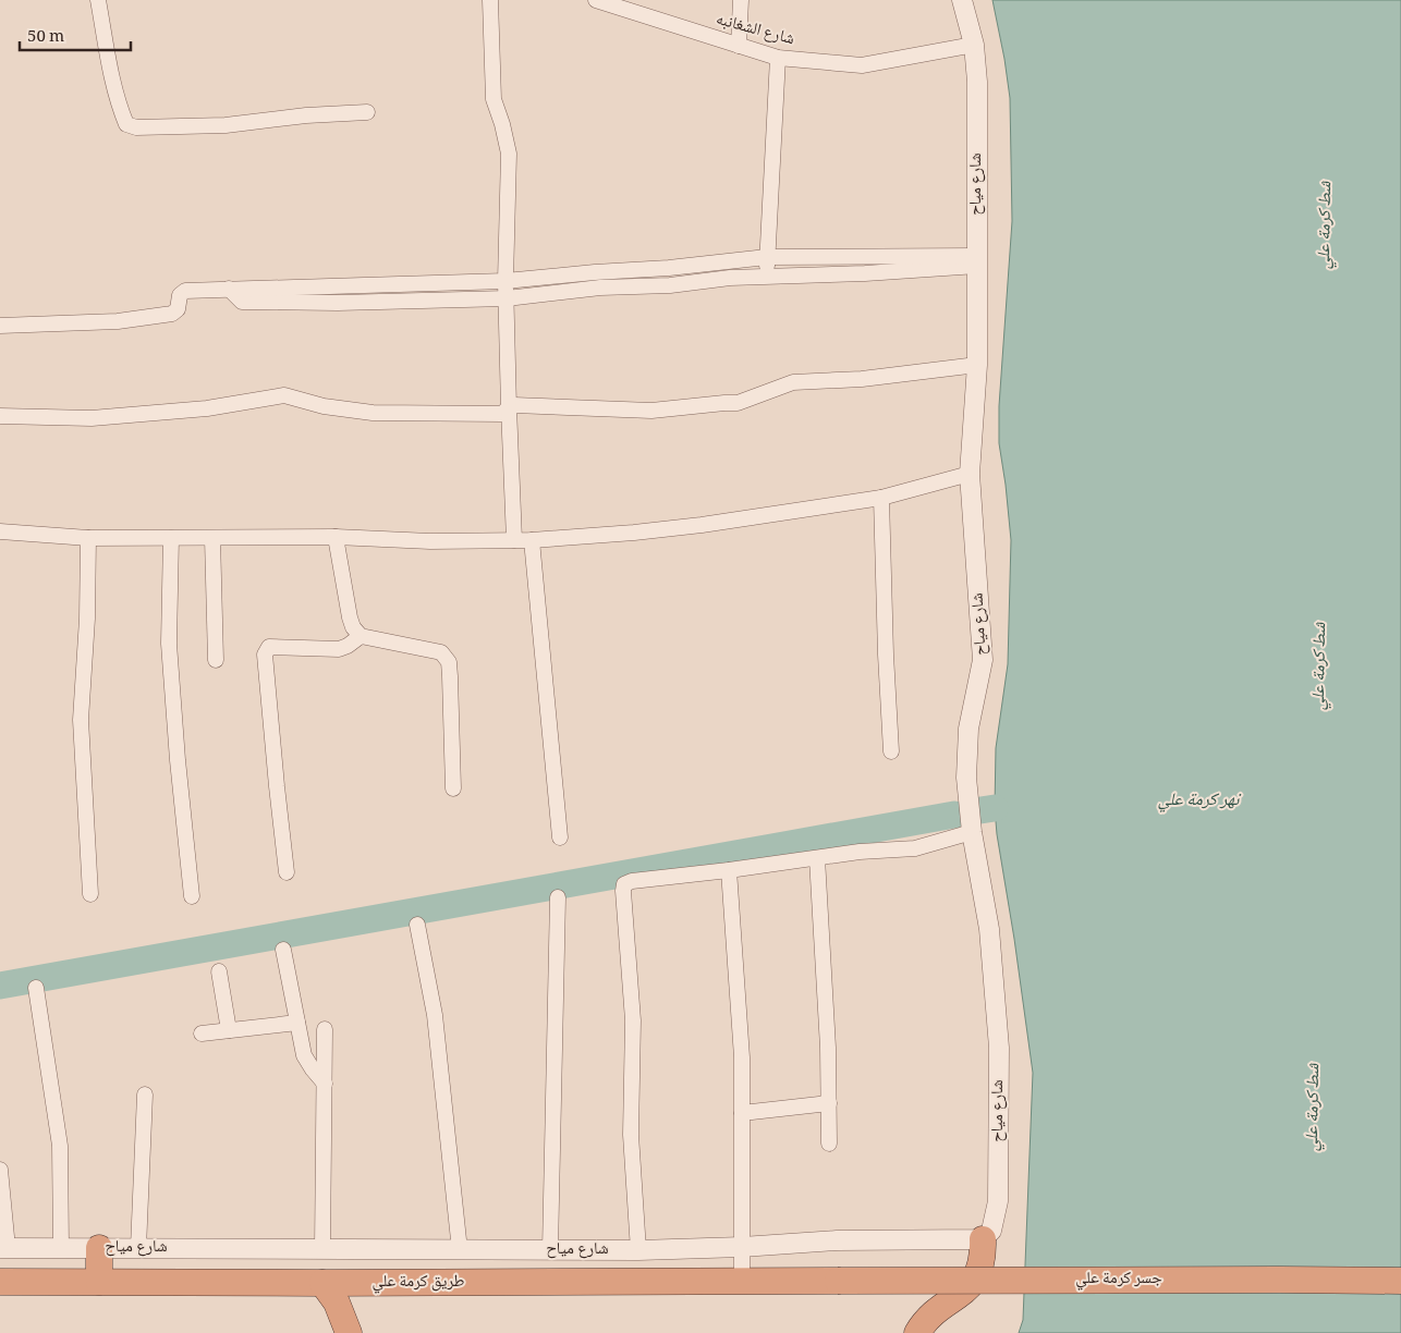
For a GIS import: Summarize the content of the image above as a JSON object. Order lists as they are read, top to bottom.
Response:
{
  "streets": {
    "highway": ["جسر كرمة علي", "طريق كرمة علي"],
    "street": ["شارع الشغانبه", "شارع مياح"]
  },
  "crossings": [
    ["شارع الشغانبه", "شارع مياح"],
    ["جسر كرمة علي", "طريق كرمة علي"]
  ],
  "water": ["شط كرمة علي", "نهر كرمة علي"],
  "scale_bar": "50 m"
}
